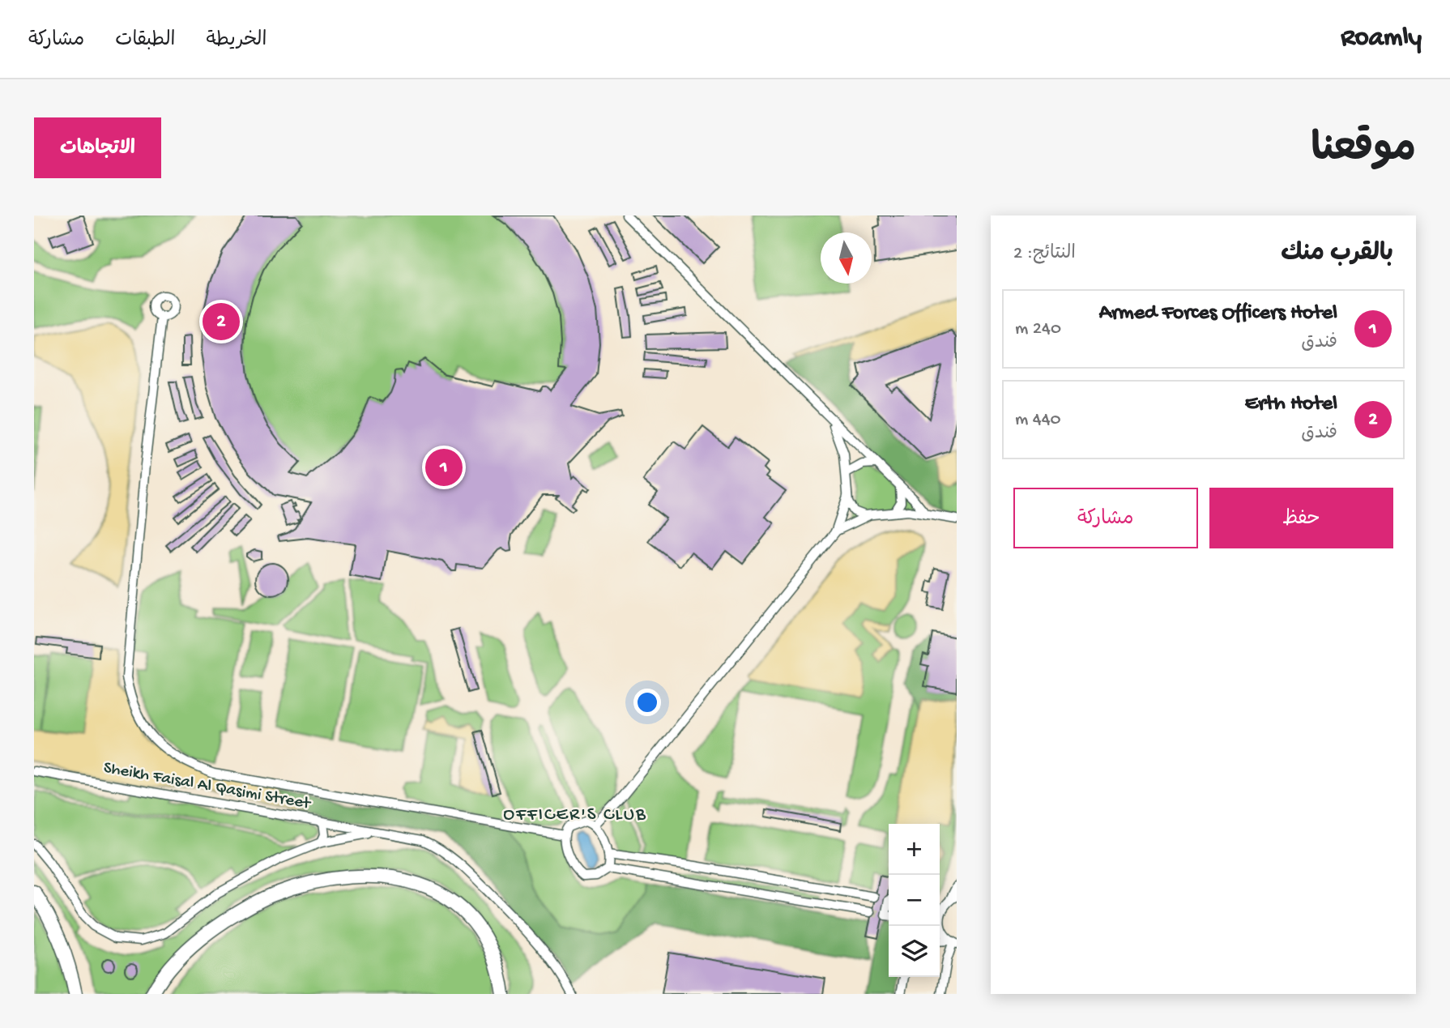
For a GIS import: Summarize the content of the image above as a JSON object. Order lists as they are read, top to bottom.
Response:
{
  "streets": {
    "street": ["Sheikh Faisal Al Qasimi Street"]
  },
  "districts": ["OFFICER'S CLUB"],
  "north": "bottom",
  "page": {
    "header": "Roamly",
    "nav": ["الخريطة", "الطبقات", "مشاركة"],
    "title": "موقعنا",
    "buttons": [
      "الاتجاهات",
      ["حفظ", "مشاركة"]
    ],
    "heading": ["بالقرب منك", "النتائج: 2"],
    "list": [
      {
        "mark": "1",
        "name": "Armed Forces Officers Hotel",
        "note": "فندق",
        "value": "240 m"
      },
      {
        "mark": "2",
        "name": "Erth Hotel",
        "note": "فندق",
        "value": "440 m"
      }
    ],
    "pins": ["2", "1"],
    "map_buttons": ["+", "−"]
  }
}
